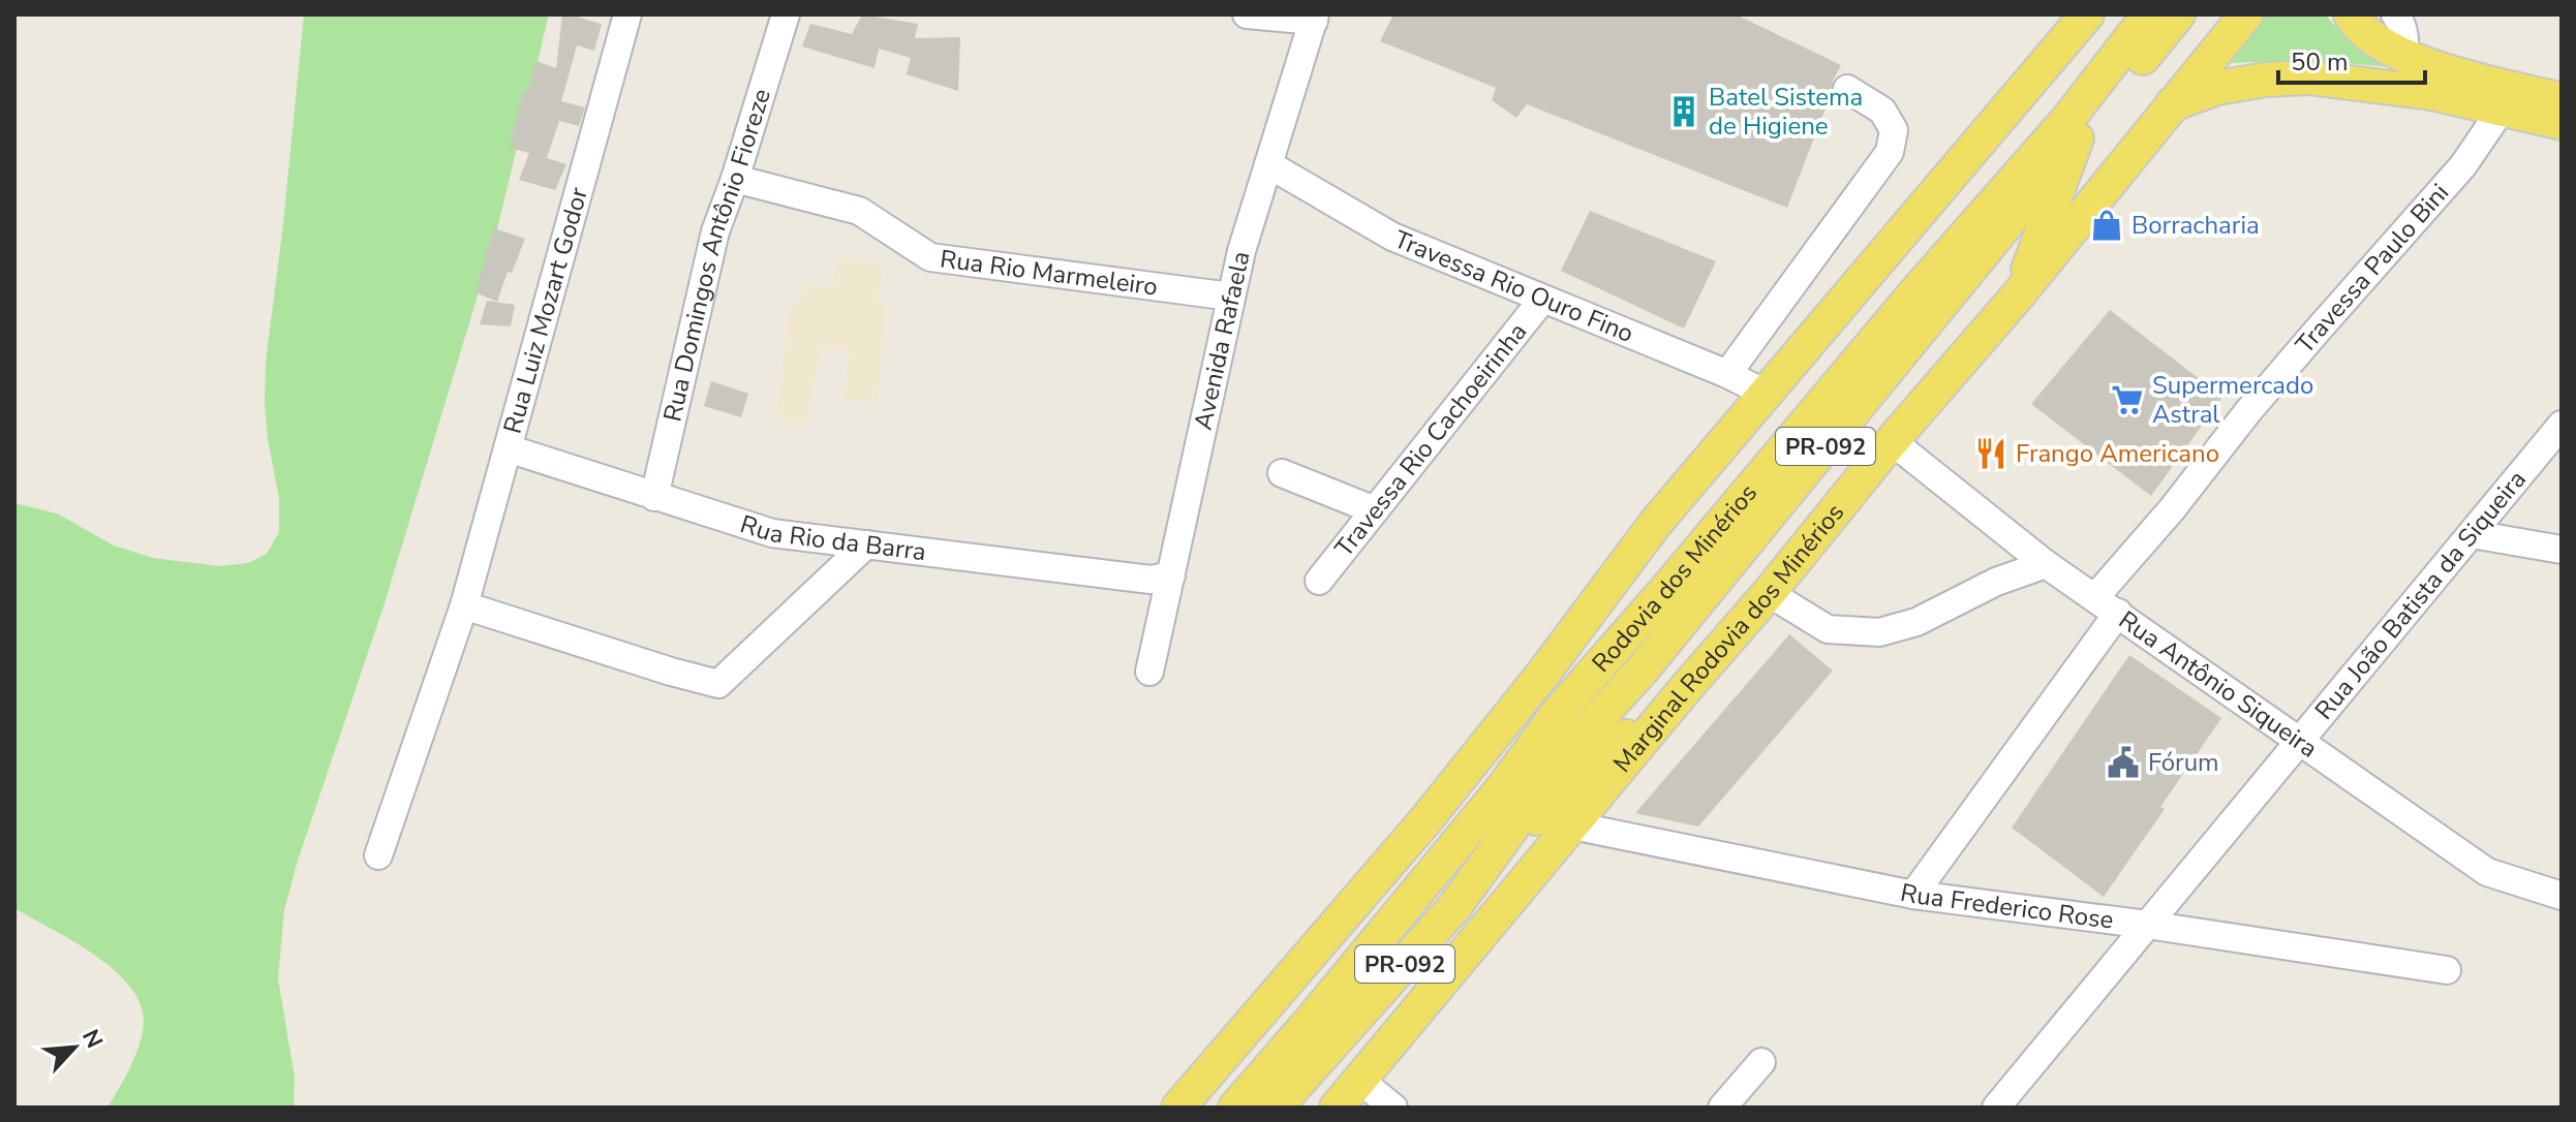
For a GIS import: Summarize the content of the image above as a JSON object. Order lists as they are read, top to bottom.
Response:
{
  "streets": {
    "main road": ["PR-092", "Rodovia dos Minérios", "Marginal Rodovia dos Minérios"],
    "street": [
      "Rua Domingos Antônio Fioreze",
      "Travessa Paulo Bini",
      "Rua Rio Marmeleiro",
      "Travessa Rio Ouro Fino",
      "Rua Luiz Mozart Godor",
      "Avenida Rafaela",
      "Travessa Rio Cachoeirinha",
      "Rua Rio da Barra",
      "Rua João Batista da Siqueira",
      "Rua Antônio Siqueira",
      "Rua Frederico Rose"
    ]
  },
  "crossings": [
    ["Rua Domingos Antônio Fioreze", "Rua Rio Marmeleiro"],
    ["Rua Domingos Antônio Fioreze", "Rua Rio da Barra"],
    ["Travessa Paulo Bini", "Rua Antônio Siqueira"],
    ["Rua Rio Marmeleiro", "Avenida Rafaela"],
    ["Travessa Rio Ouro Fino", "Avenida Rafaela"],
    ["Travessa Rio Ouro Fino", "Travessa Rio Cachoeirinha"],
    ["Rua Luiz Mozart Godor", "Rua Rio da Barra"],
    ["Avenida Rafaela", "Rua Rio da Barra"],
    ["Rua João Batista da Siqueira", "Rua Antônio Siqueira"],
    ["Rua João Batista da Siqueira", "Rua Frederico Rose"],
    ["Marginal Rodovia dos Minérios", "Rua Antônio Siqueira"],
    ["Marginal Rodovia dos Minérios", "Rua Frederico Rose"]
  ],
  "places": {
    "building": ["Batel Sistema de Higiene"],
    "shop": ["Borracharia"],
    "supermarket": ["Supermercado Astral"],
    "restaurant": ["Frango Americano"],
    "public building": ["Fórum"]
  },
  "scale_bar": "50 m",
  "north": "top right"
}
